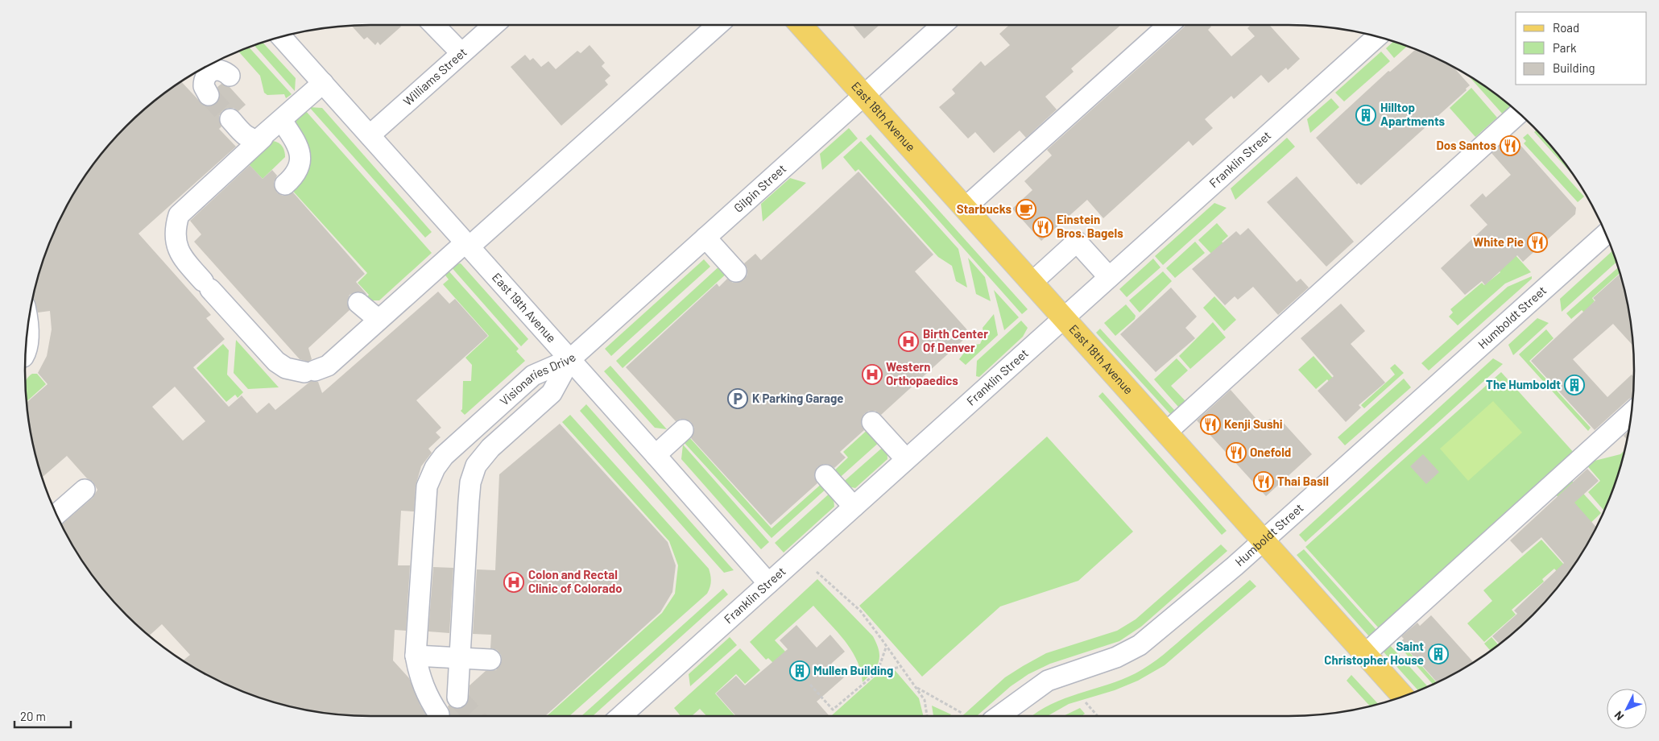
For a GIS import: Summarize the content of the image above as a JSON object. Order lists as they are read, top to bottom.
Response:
{
  "streets": {
    "main road": ["East 18th Avenue"],
    "street": [
      "Williams Street",
      "Franklin Street",
      "Gilpin Street",
      "East 19th Avenue",
      "Humboldt Street",
      "Visionaries Drive"
    ]
  },
  "crossings": [
    ["Williams Street", "East 19th Avenue"],
    ["East 18th Avenue", "Franklin Street"],
    ["East 18th Avenue", "Gilpin Street"],
    ["East 18th Avenue", "Humboldt Street"],
    ["Franklin Street", "East 19th Avenue"],
    ["Gilpin Street", "East 19th Avenue"],
    ["Gilpin Street", "Visionaries Drive"],
    ["East 19th Avenue", "Visionaries Drive"]
  ],
  "places": {
    "building": [
      "Hilltop Apartments",
      "The Humboldt",
      "Saint Christopher House",
      "Mullen Building"
    ],
    "restaurant": [
      "Dos Santos",
      "Einstein Bros. Bagels",
      "White Pie",
      "Kenji Sushi",
      "Onefold",
      "Thai Basil"
    ],
    "cafe": ["Starbucks"],
    "hospital": ["Birth Center Of Denver", "Western Orthopaedics", "Colon and Rectal Clinic of Colorado"],
    "parking": ["K Parking Garage"]
  },
  "legend": ["Road", "Park", "Building"],
  "scale_bar": "20 m",
  "north": "bottom left"
}
